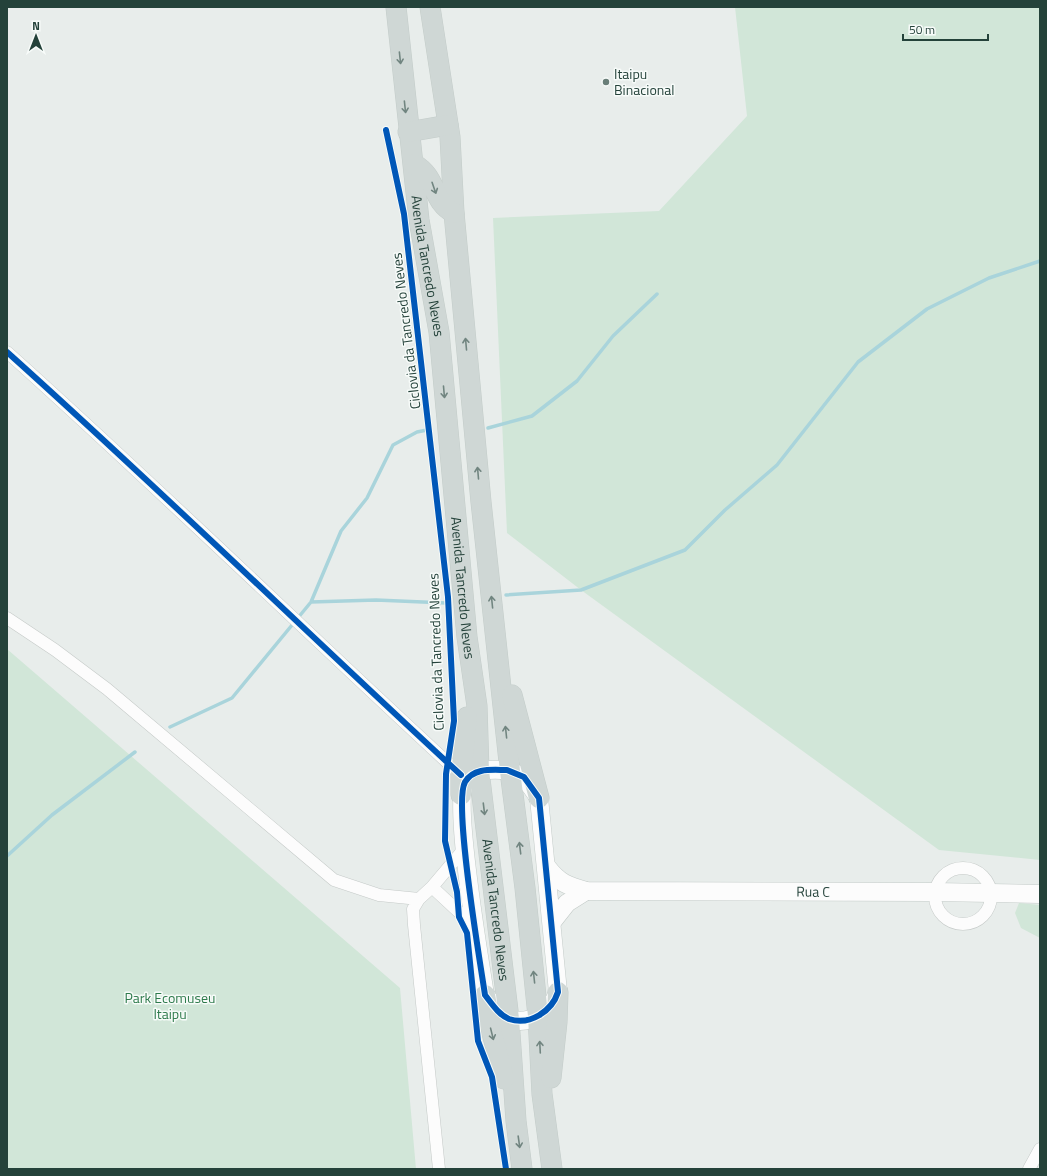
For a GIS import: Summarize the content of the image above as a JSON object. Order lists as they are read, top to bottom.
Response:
{
  "streets": {
    "main road": ["Avenida Tancredo Neves"],
    "street": ["Rua C"],
    "cycle path": ["Ciclovia da Tancredo Neves"]
  },
  "parks": ["Park Ecomuseu Itaipu"],
  "places": ["Itaipu Binacional"],
  "scale_bar": "50 m",
  "north": "top"
}
